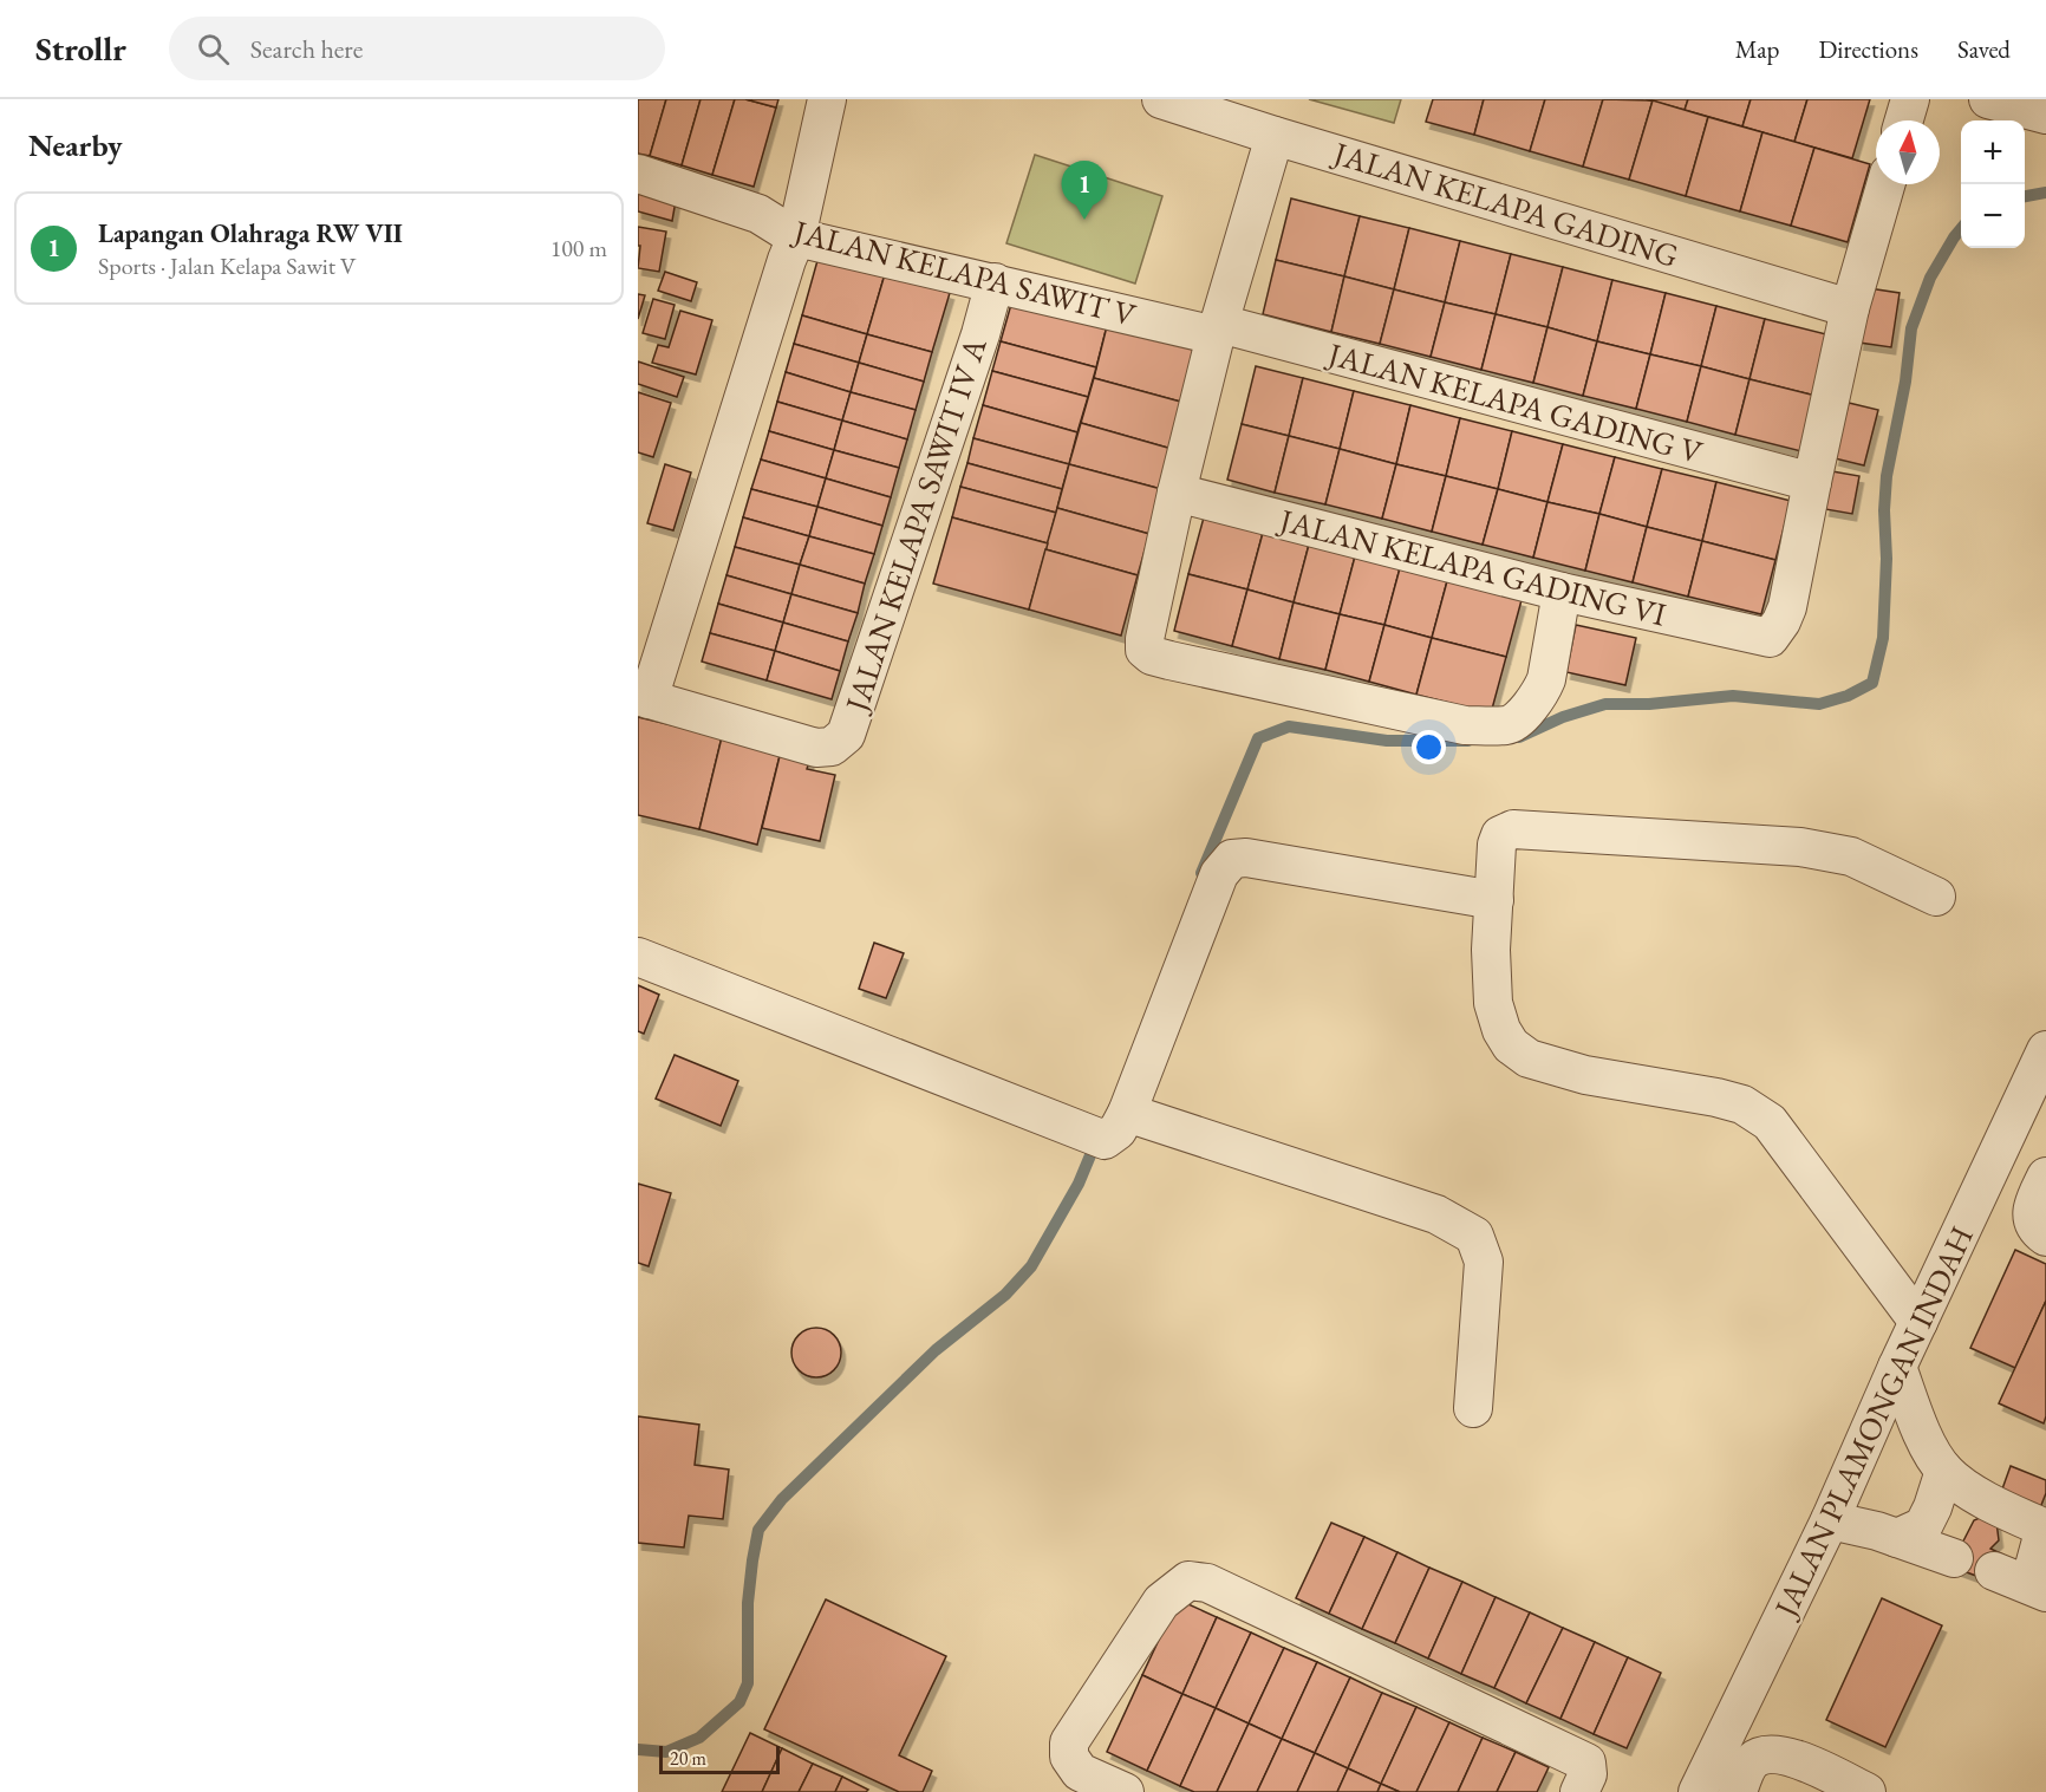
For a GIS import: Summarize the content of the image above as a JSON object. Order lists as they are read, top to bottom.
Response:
{
  "streets": {
    "street": [
      "JALAN KELAPA GADING",
      "JALAN KELAPA SAWIT V",
      "JALAN KELAPA GADING V",
      "JALAN KELAPA SAWIT IV A",
      "JALAN KELAPA GADING VI",
      "JALAN PLAMONGAN INDAH"
    ]
  },
  "crossings": [
    ["JALAN KELAPA SAWIT V", "JALAN KELAPA GADING V"],
    ["JALAN KELAPA SAWIT V", "JALAN KELAPA SAWIT IV A"],
    ["JALAN KELAPA GADING V", "JALAN KELAPA GADING VI"]
  ],
  "scale_bar": "20 m",
  "north": "top",
  "page": {
    "header": "Strollr",
    "search": "Search here",
    "nav": ["Map", "Directions", "Saved"],
    "heading": "Nearby",
    "map_buttons": ["+", "−"],
    "pins": "1",
    "list": [
      {
        "mark": "1",
        "name": "Lapangan Olahraga RW VII",
        "note": "Sports · Jalan Kelapa Sawit V",
        "value": "100 m"
      }
    ],
    "scale": "20 m"
  }
}
